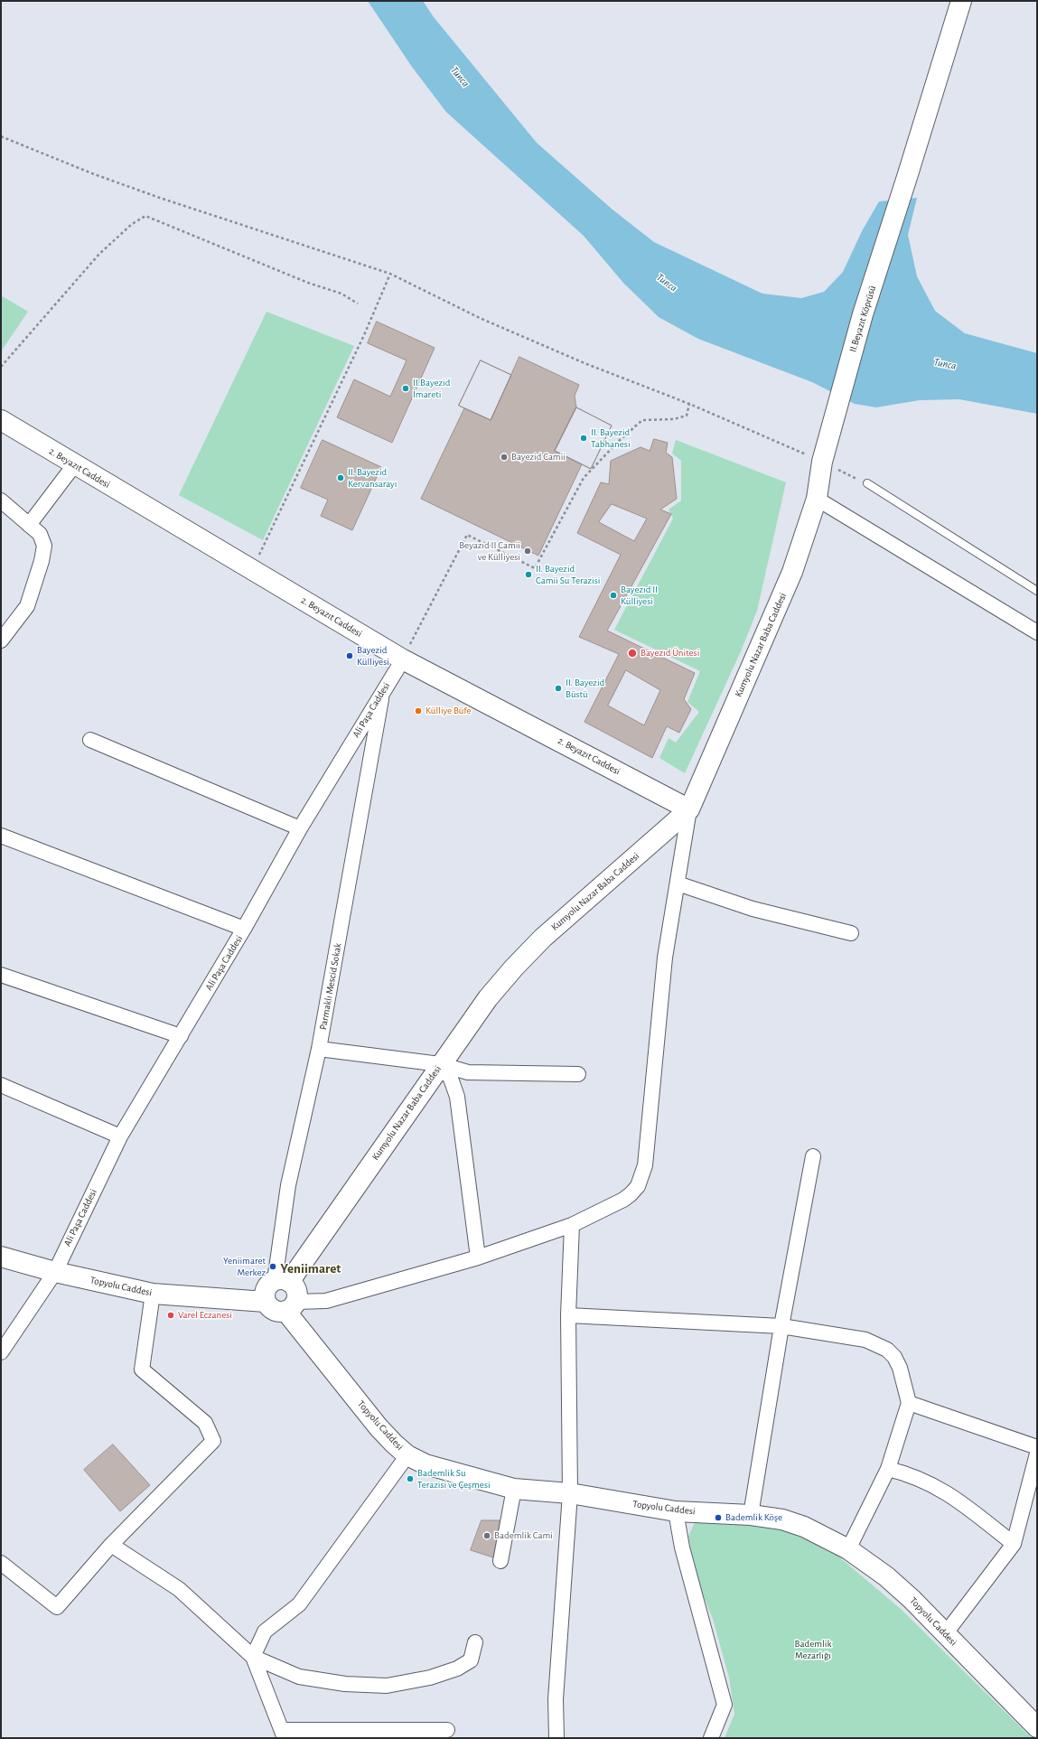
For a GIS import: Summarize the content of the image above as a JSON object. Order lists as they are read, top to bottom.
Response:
{
  "streets": {
    "street": [
      "II.Beyazıt Köprüsü",
      "2. Beyazıt Caddesi",
      "Kumyolu Nazar Baba Caddesi",
      "Ali Paşa Caddesi",
      "Parmaklı Mescid Sokak",
      "Topyolu Caddesi"
    ]
  },
  "crossings": [
    ["II.Beyazıt Köprüsü", "Kumyolu Nazar Baba Caddesi"],
    ["2. Beyazıt Caddesi", "Kumyolu Nazar Baba Caddesi"],
    ["2. Beyazıt Caddesi", "Ali Paşa Caddesi"],
    ["Kumyolu Nazar Baba Caddesi", "Parmaklı Mescid Sokak"],
    ["Kumyolu Nazar Baba Caddesi", "Topyolu Caddesi"],
    ["Ali Paşa Caddesi", "Parmaklı Mescid Sokak"],
    ["Ali Paşa Caddesi", "Topyolu Caddesi"],
    ["Parmaklı Mescid Sokak", "Topyolu Caddesi"]
  ],
  "districts": ["Yeniimaret"],
  "water": ["Tunca"],
  "parks": ["Bademlik Mezarlığı"],
  "places": [
    "II.Bayezid İmareti",
    "II. Bayezid Tabhanesi",
    "Bayezid Camii",
    "II. Bayezid Kervansarayı",
    "Beyazıd II Camii ve Külliyesi",
    "II. Bayezid Camii Su Terazisi",
    "Bayezıd II Külliyesi",
    "Bayezıd Ünitesi",
    "Bayezid Külliyesi",
    "II. Bayezid Büstü",
    "Külliye Büfe",
    "Yeniimaret Merkez",
    "Varel Eczanesi",
    "Bademlik Su Terazisi ve Çeşmesi",
    "Bademlik Köşe",
    "Bademlik Cami"
  ]
}
